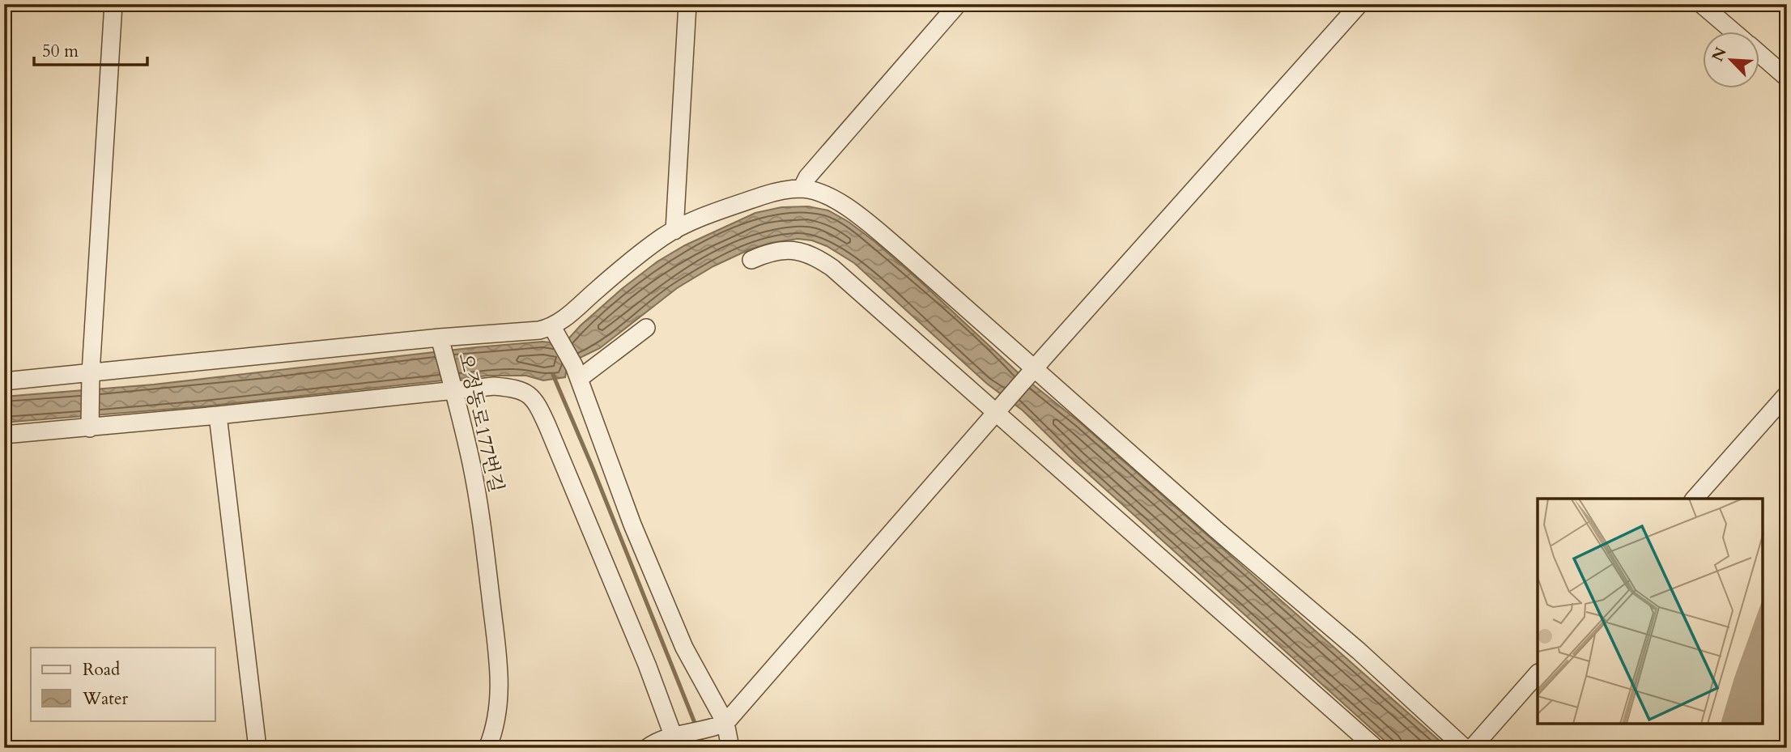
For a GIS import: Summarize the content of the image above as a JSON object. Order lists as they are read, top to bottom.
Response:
{
  "streets": {
    "lane": ["오정동로177번길"]
  },
  "legend": ["Road", "Water"],
  "scale_bar": "50 m",
  "north": "top left"
}
